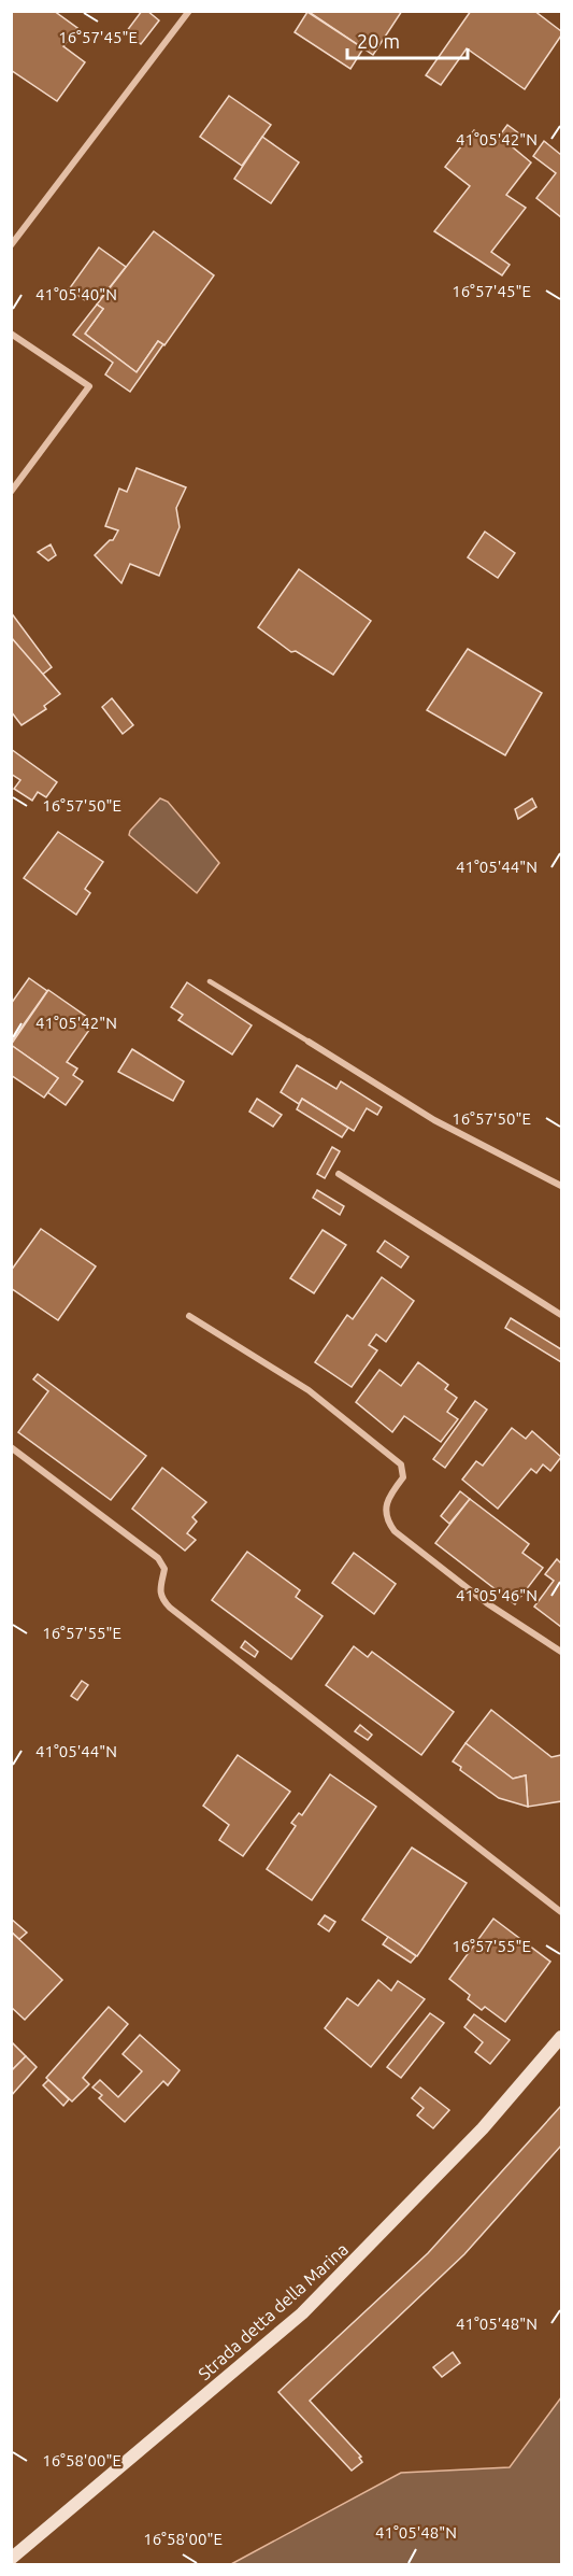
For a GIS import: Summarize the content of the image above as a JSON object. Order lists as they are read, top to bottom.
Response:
{
  "streets": {
    "street": ["Strada detta della Marina"]
  },
  "scale_bar": "20 m",
  "coordinates": [
    "16°57'45\"E",
    "41°05'42\"N",
    "41°05'40\"N",
    "16°57'50\"E",
    "41°05'44\"N",
    "41°05'46\"N",
    "16°57'55\"E",
    "41°05'48\"N",
    "16°58'00\"E"
  ]
}
